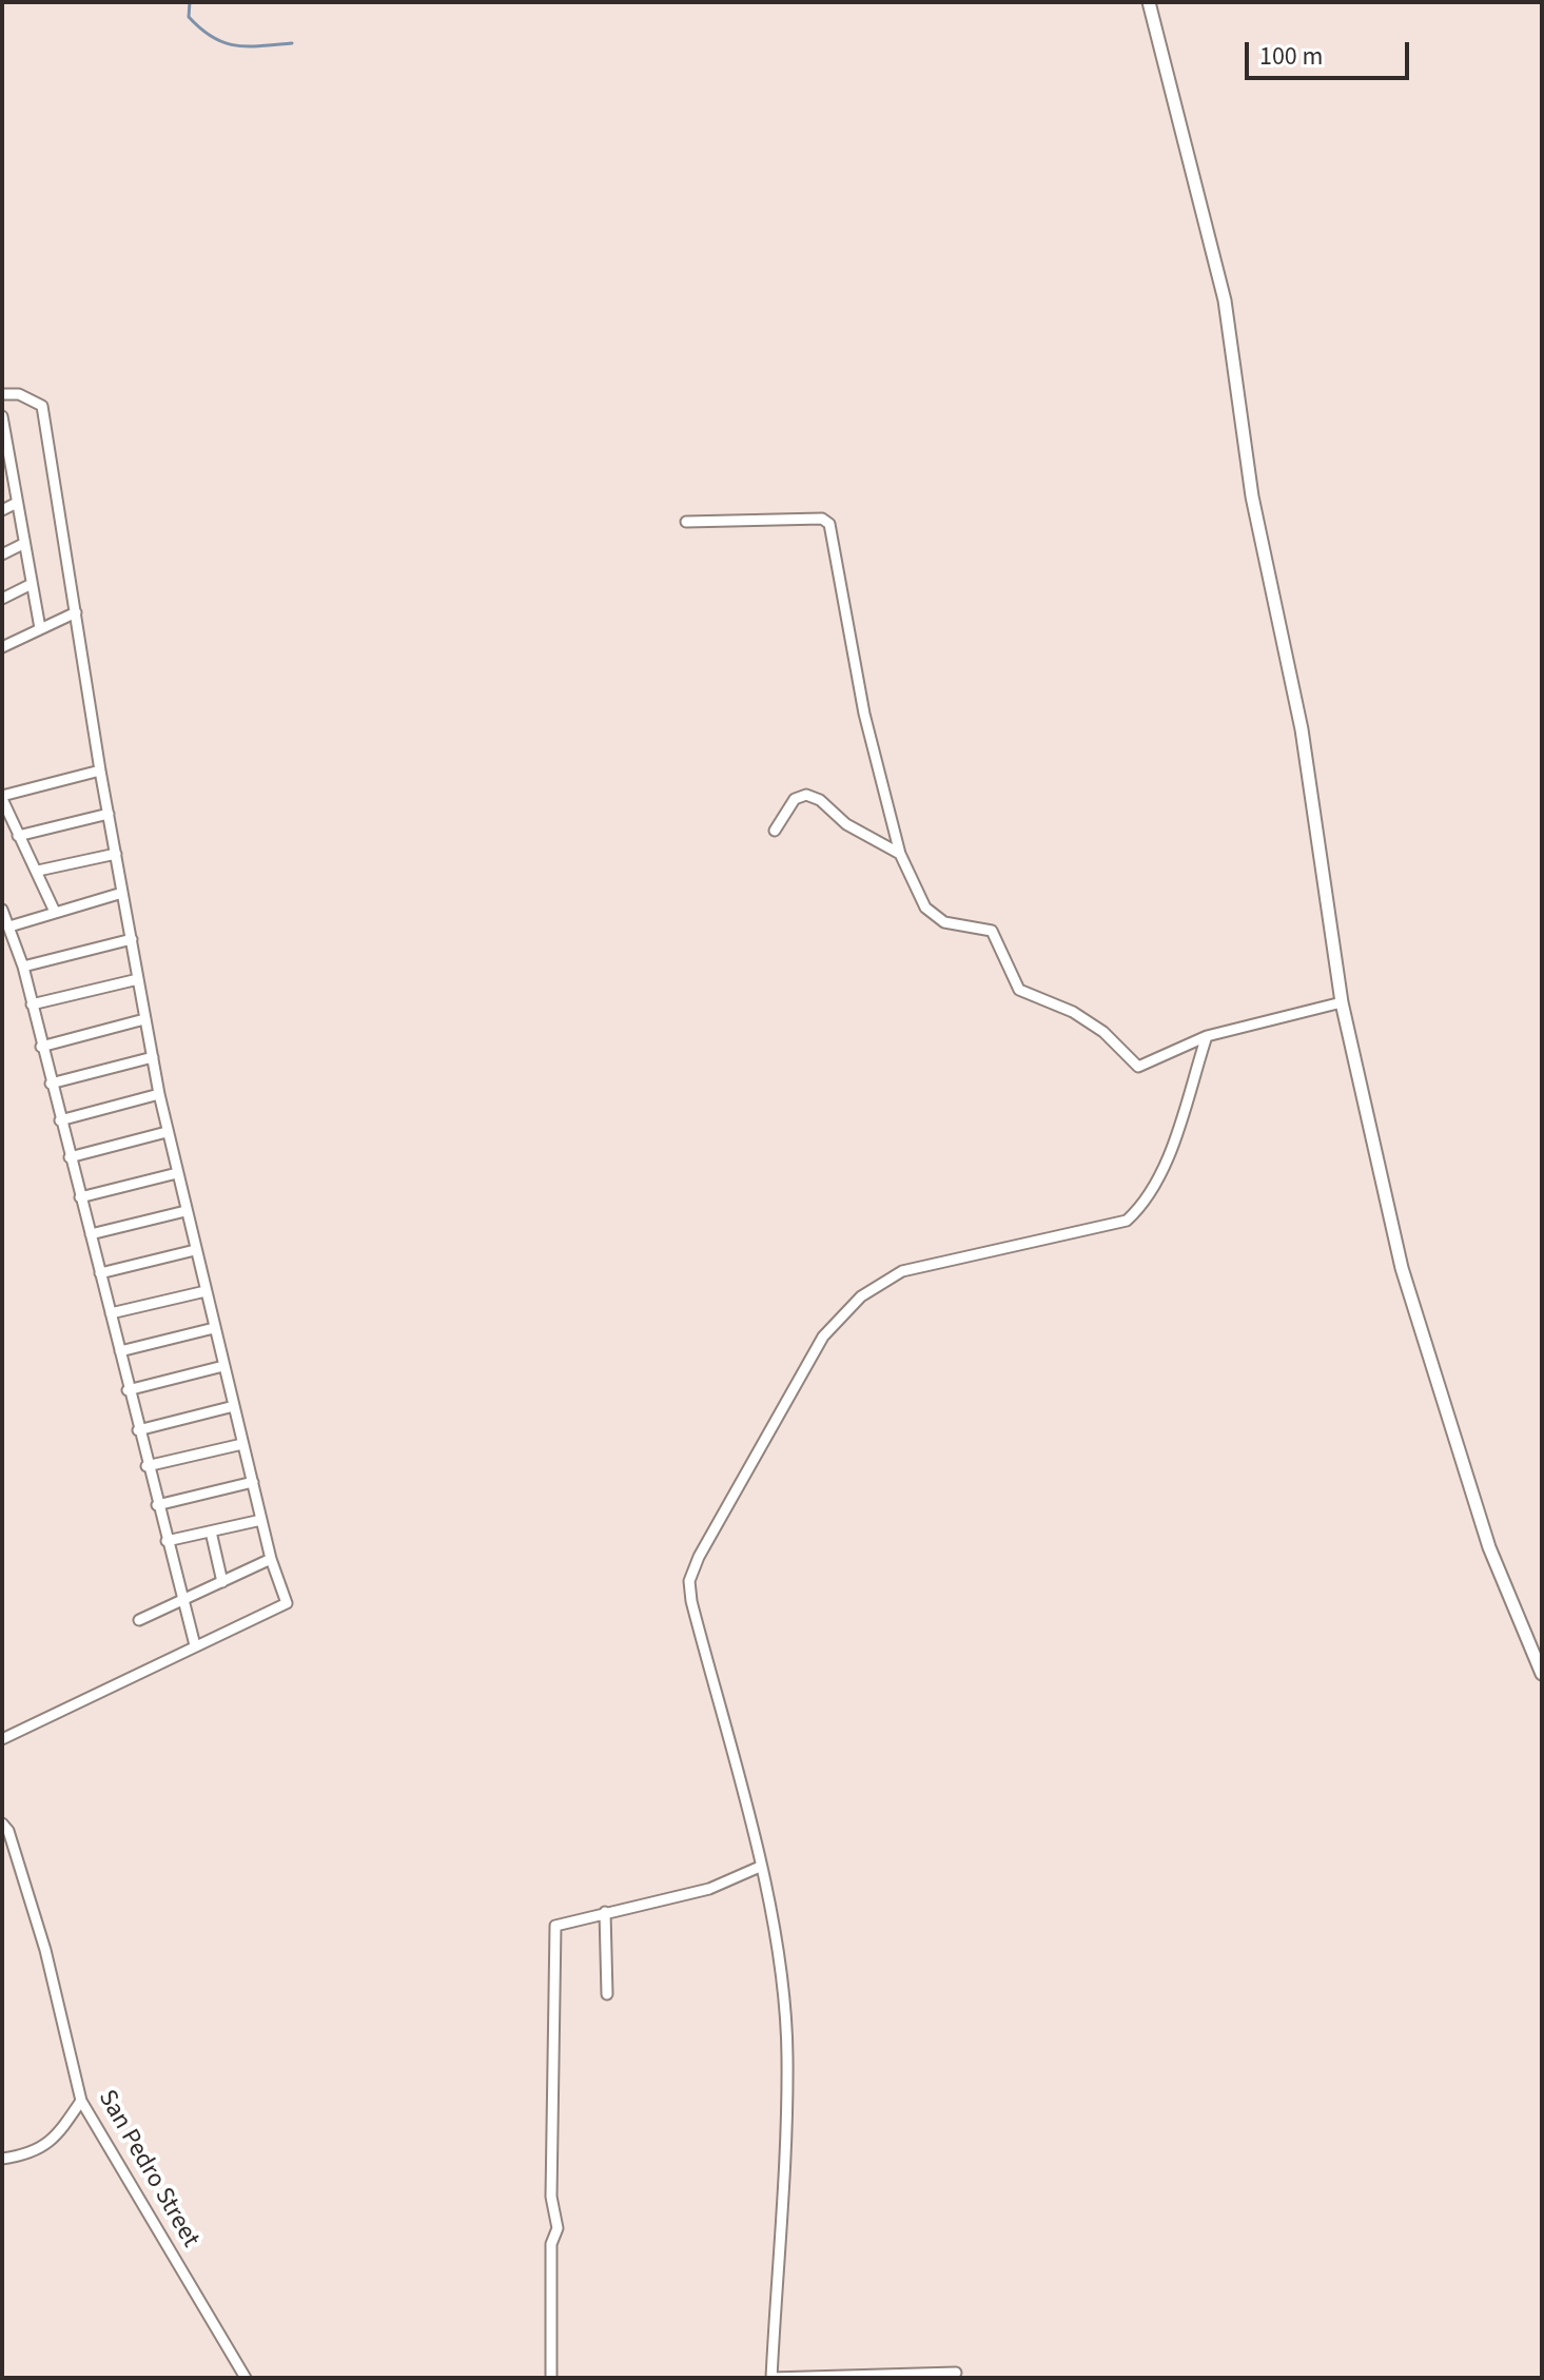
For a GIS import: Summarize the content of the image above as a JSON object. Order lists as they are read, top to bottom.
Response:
{
  "streets": {
    "street": ["San Pedro Street"]
  },
  "scale_bar": "100 m"
}
